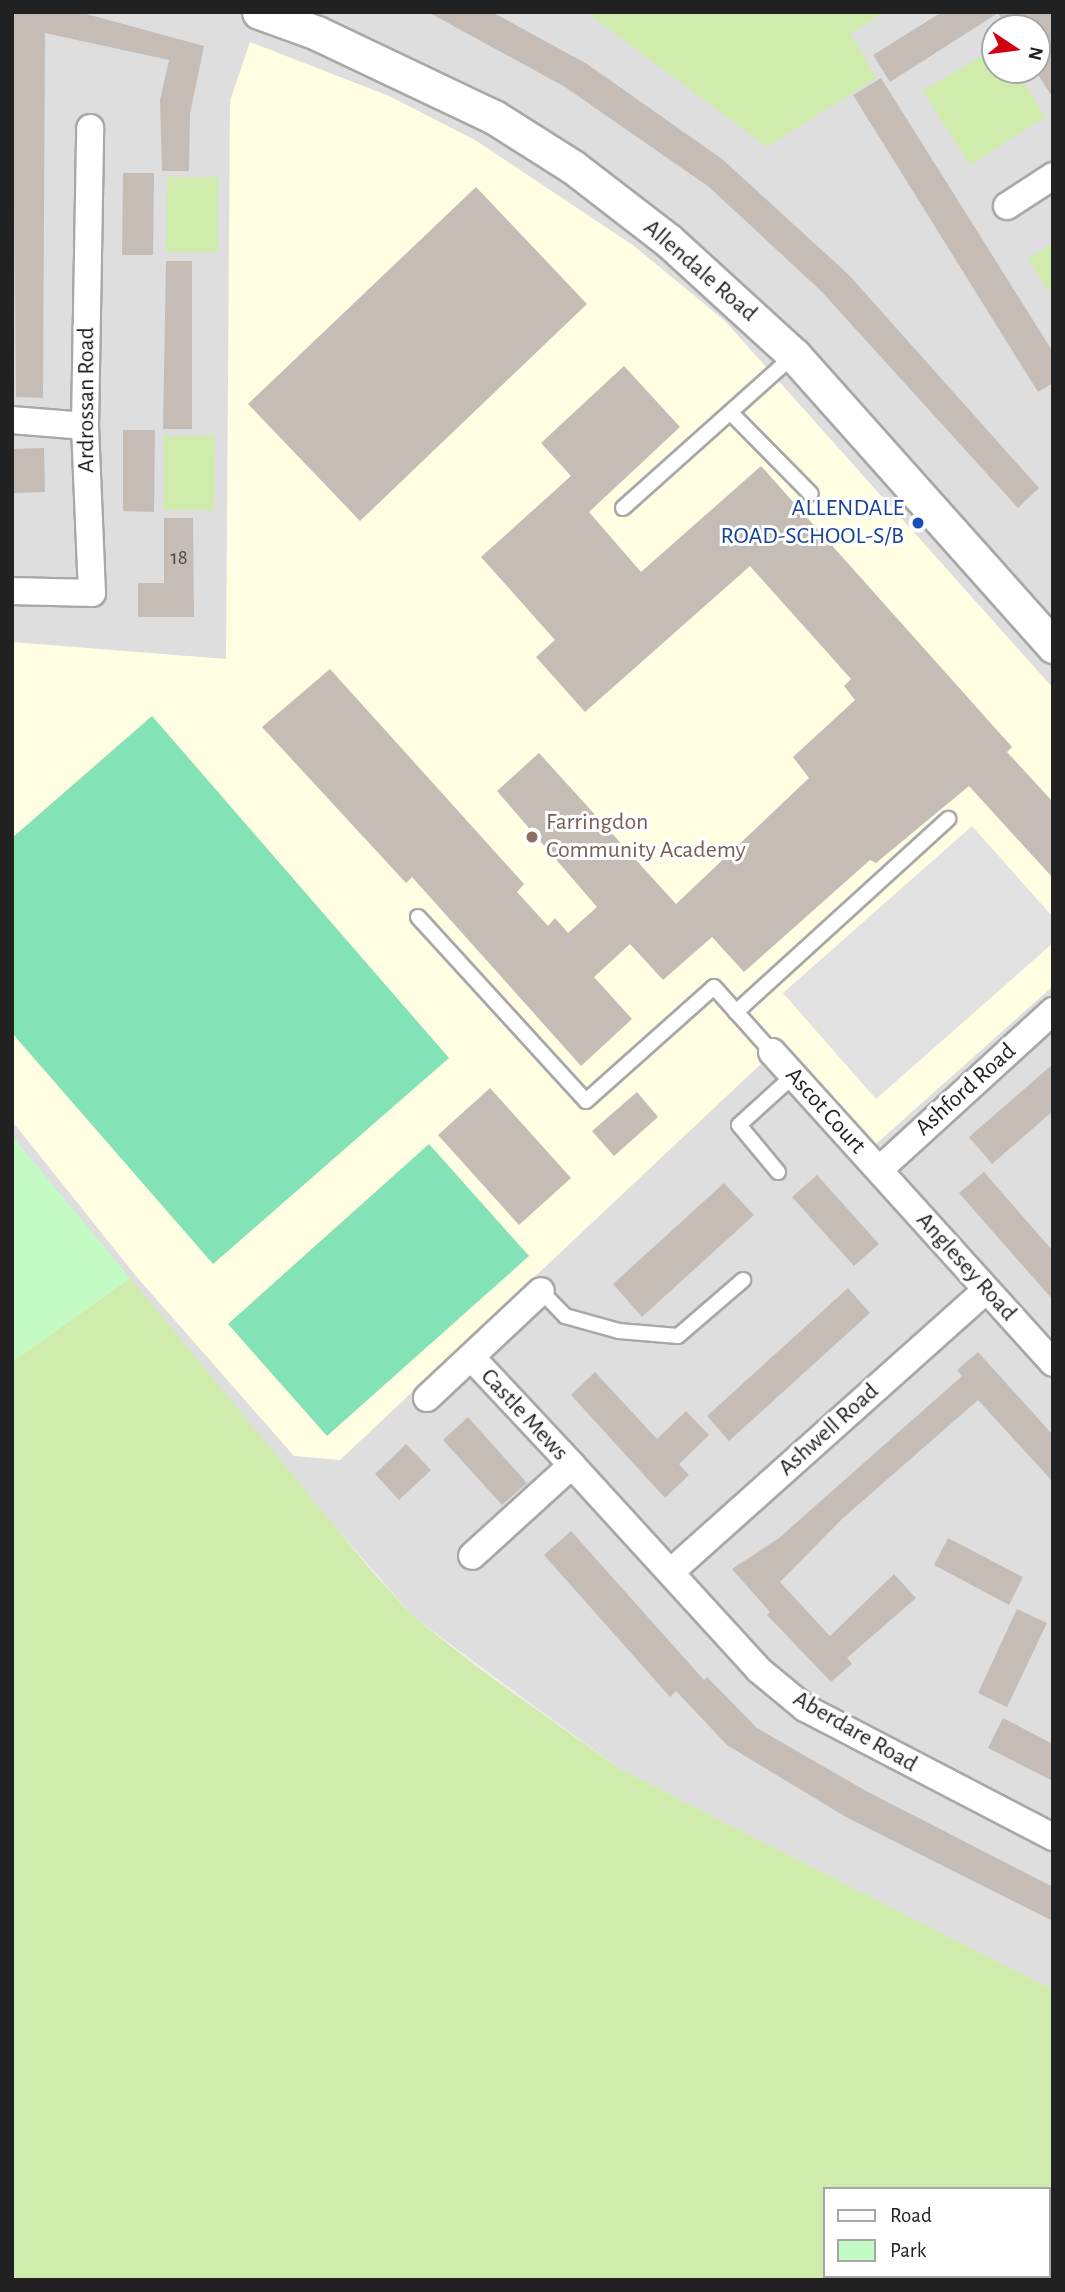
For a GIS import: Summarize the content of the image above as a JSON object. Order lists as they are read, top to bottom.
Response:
{
  "streets": {
    "street": [
      "Allendale Road",
      "Ardrossan Road",
      "Ashford Road",
      "Ascot Court",
      "Anglesey Road",
      "Castle Mews",
      "Ashwell Road",
      "Aberdare Road"
    ]
  },
  "crossings": [
    ["Ashford Road", "Ascot Court"],
    ["Ashford Road", "Anglesey Road"],
    ["Ascot Court", "Anglesey Road"],
    ["Anglesey Road", "Ashwell Road"],
    ["Castle Mews", "Aberdare Road"],
    ["Ashwell Road", "Aberdare Road"]
  ],
  "places": ["ALLENDALE ROAD-SCHOOL-S/B", "Farringdon Community Academy"],
  "house_numbers": ["18"],
  "legend": ["Road", "Park"],
  "north": "right"
}
